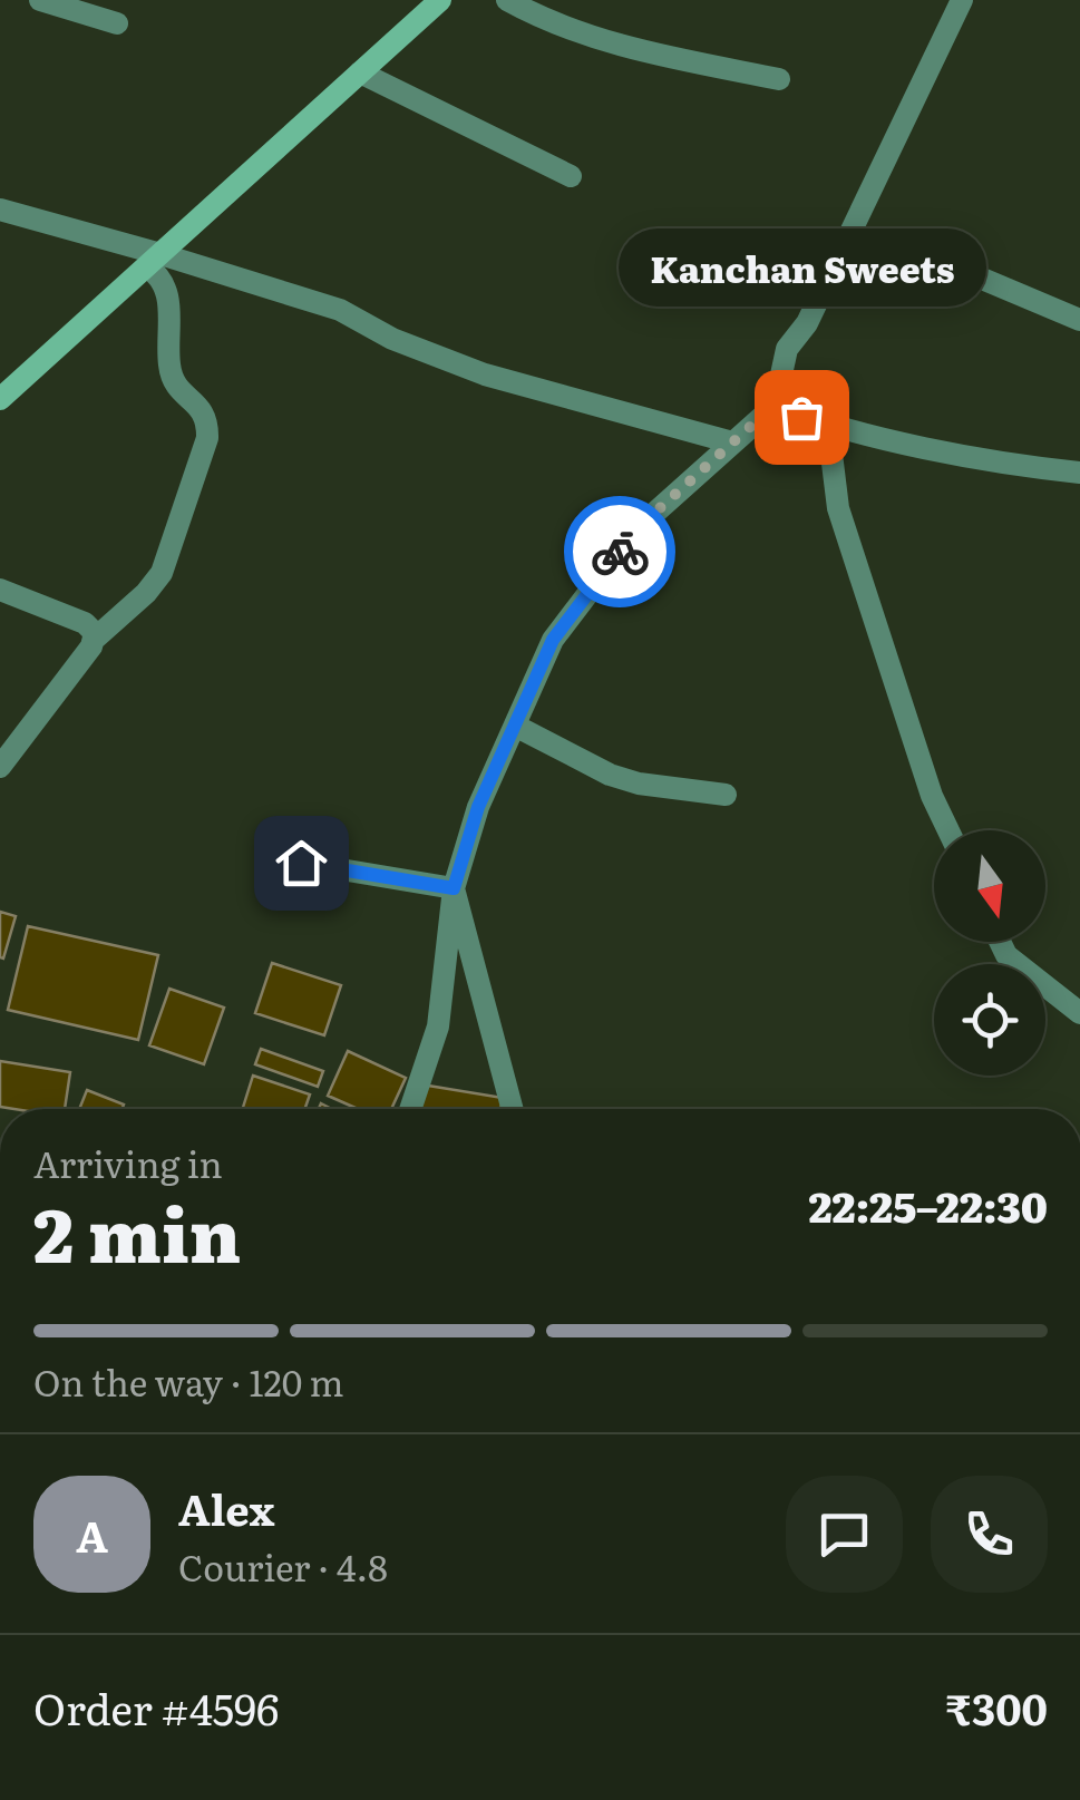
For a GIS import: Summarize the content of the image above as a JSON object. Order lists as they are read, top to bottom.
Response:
{
  "places": ["Kanchan Sweets"],
  "north": "bottom",
  "page": {
    "bubble": "Kanchan Sweets",
    "heading": ["2 min", "Arriving in", "22:25–22:30"],
    "panel": [
      "Alex",
      "Courier · 4.8",
      "Order #4596",
      "₹300"
    ],
    "bar": "On the way · 120 m",
    "round": "A"
  }
}
